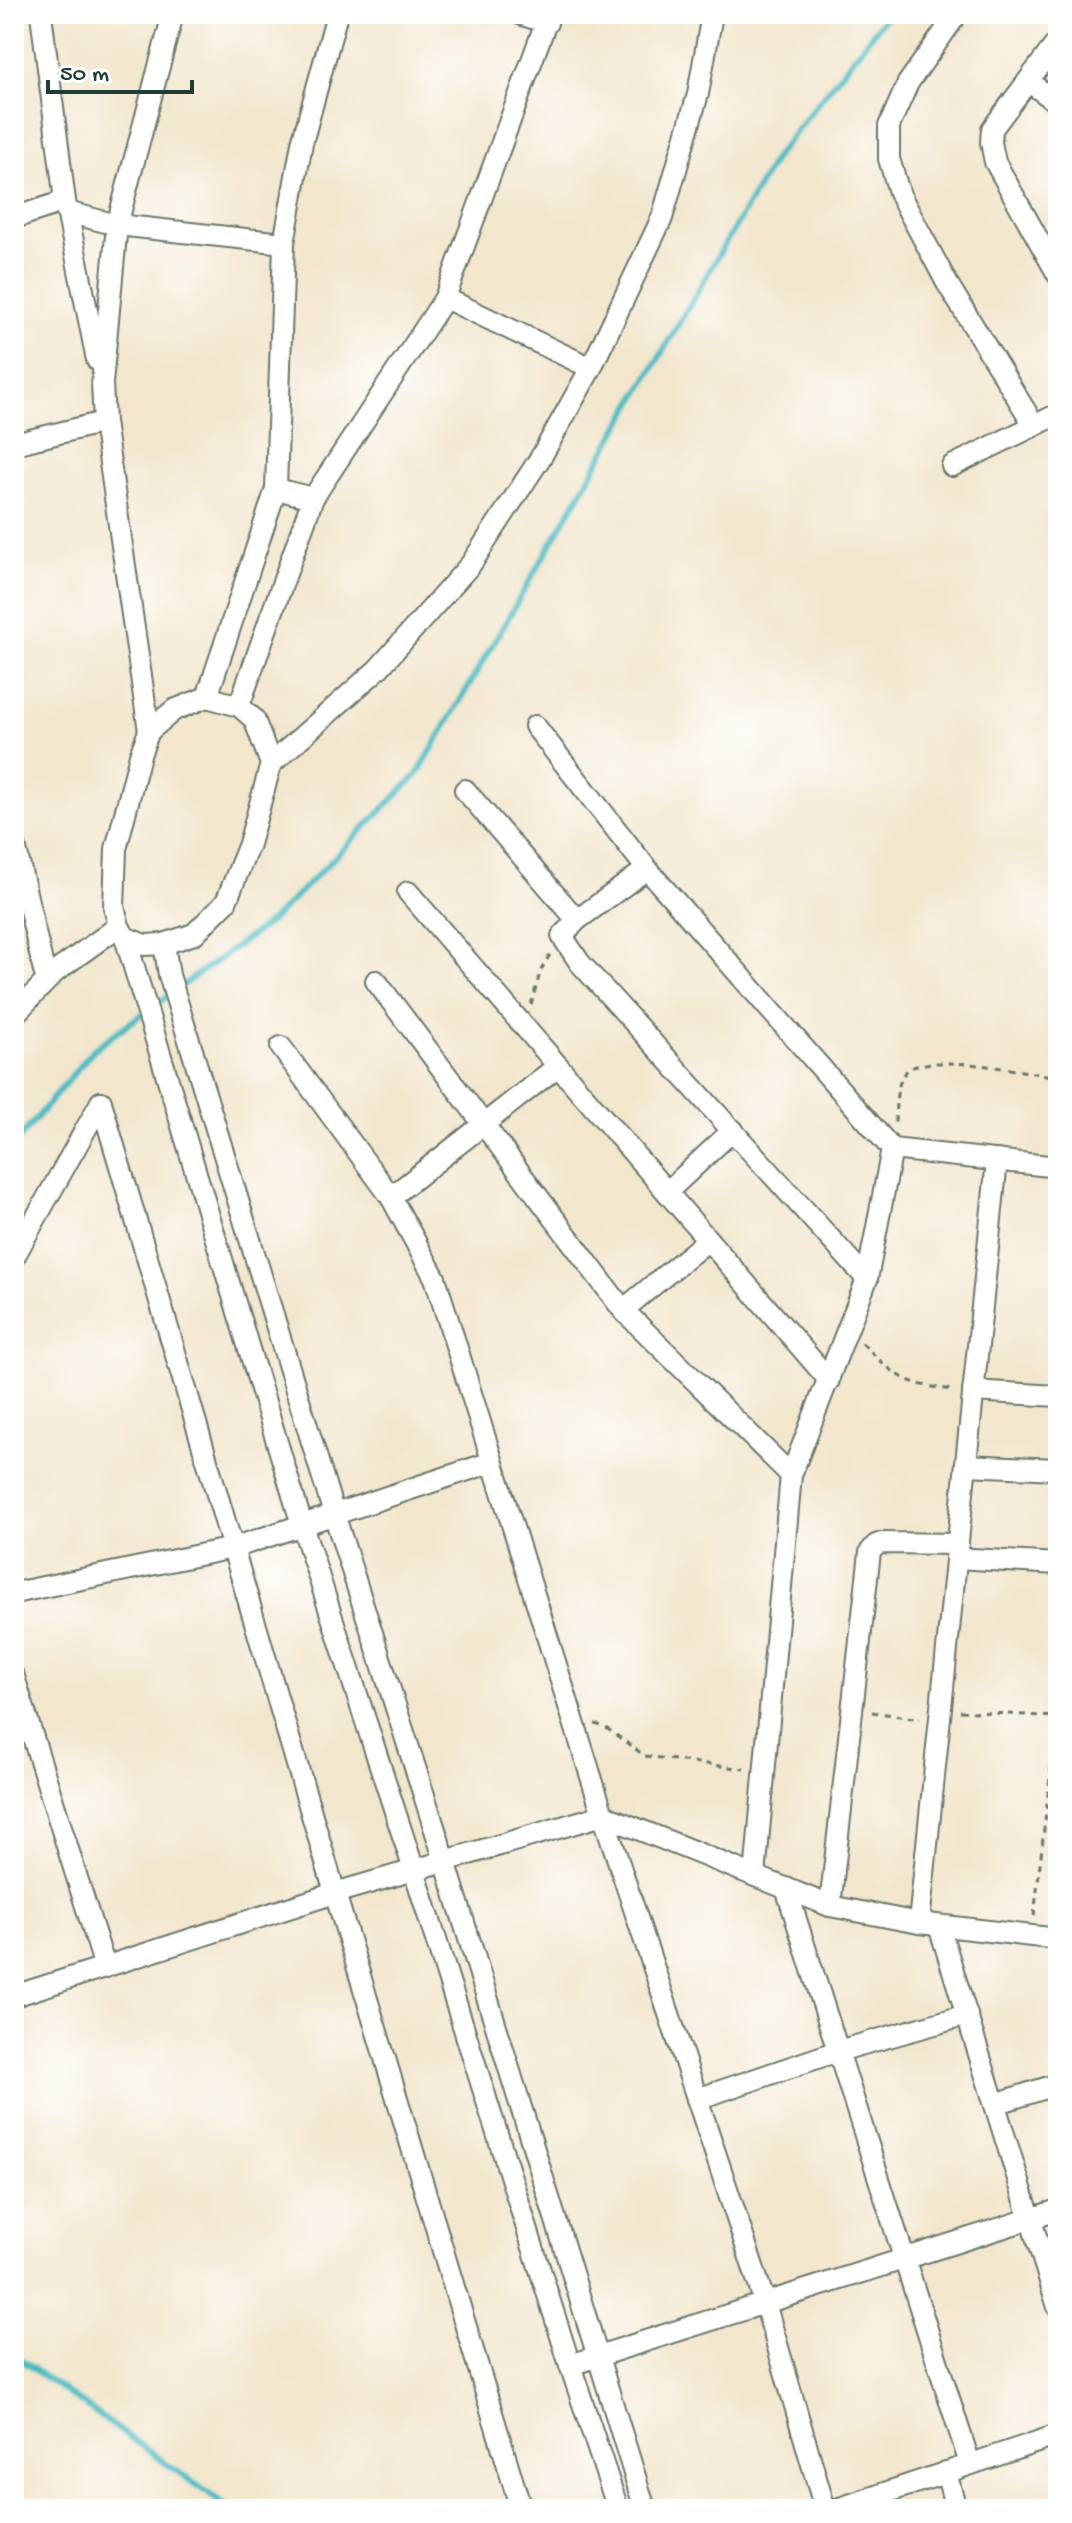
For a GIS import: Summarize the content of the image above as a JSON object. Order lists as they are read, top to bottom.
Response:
{
  "scale_bar": "50 m"
}
